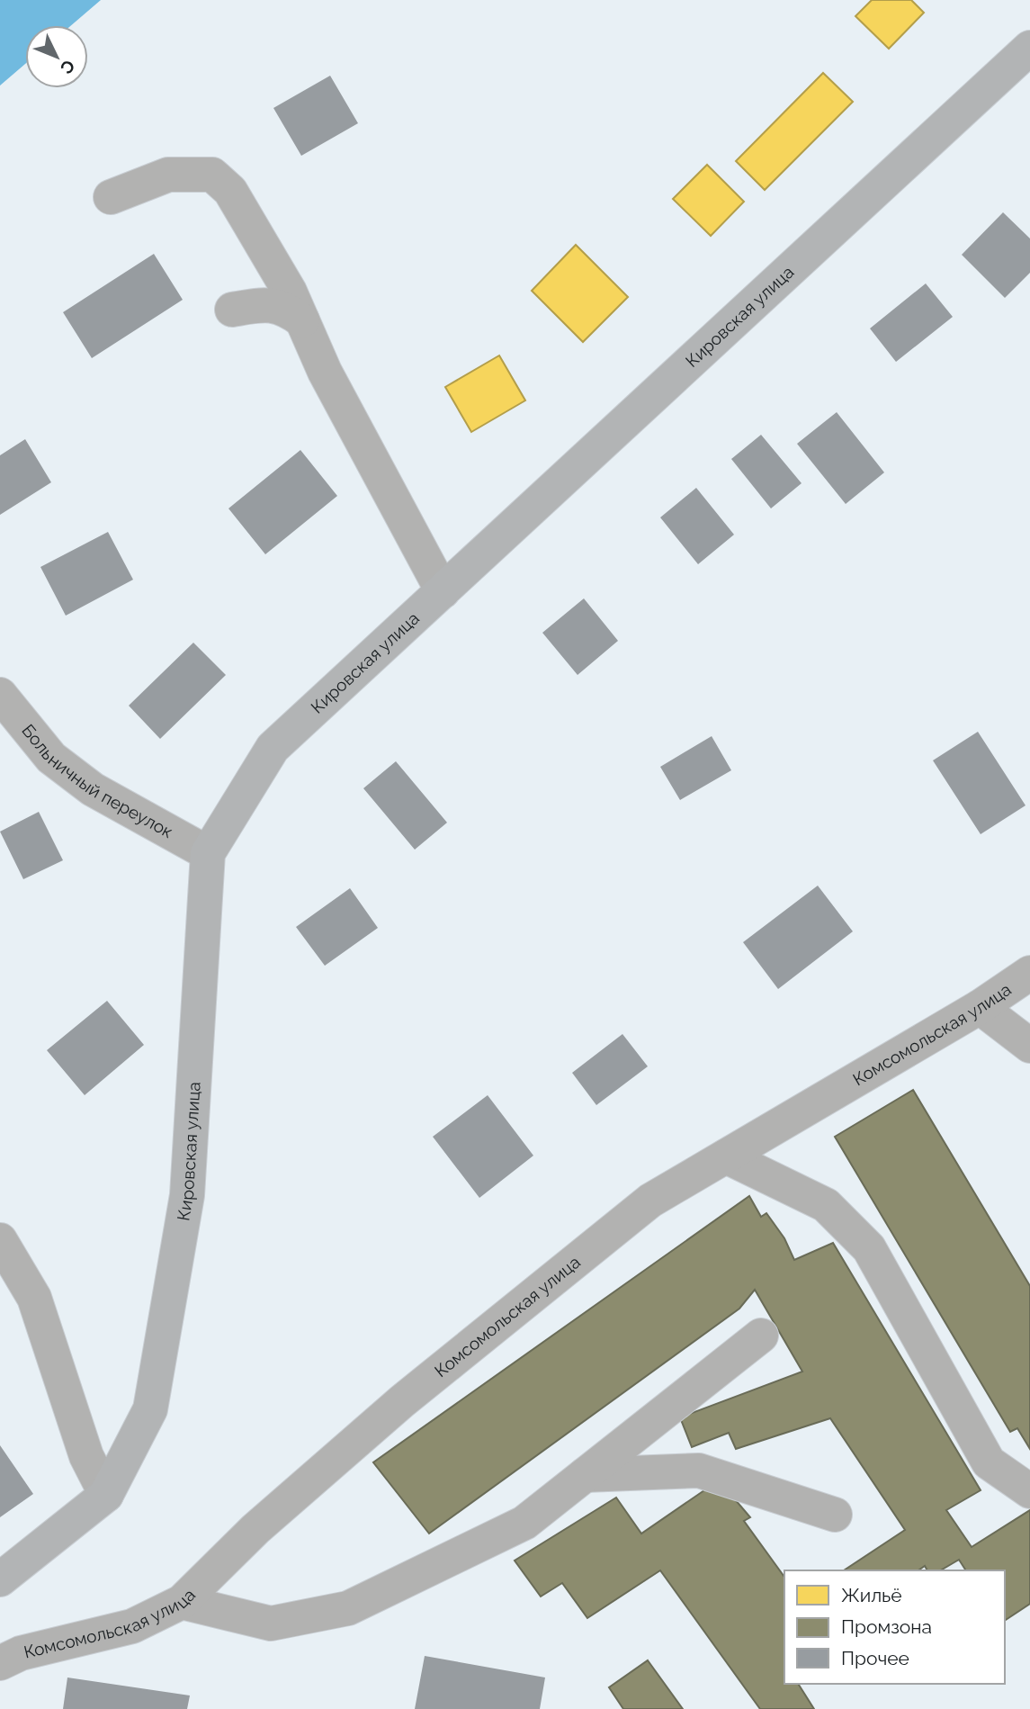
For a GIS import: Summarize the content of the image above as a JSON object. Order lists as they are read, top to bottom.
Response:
{
  "streets": {
    "main road": ["Кировская улица"],
    "street": ["Больничный переулок", "Комсомольская улица"]
  },
  "crossings": [
    ["Кировская улица", "Больничный переулок"]
  ],
  "legend": ["Жильё", "Промзона", "Прочее"],
  "north": "bottom right"
}
